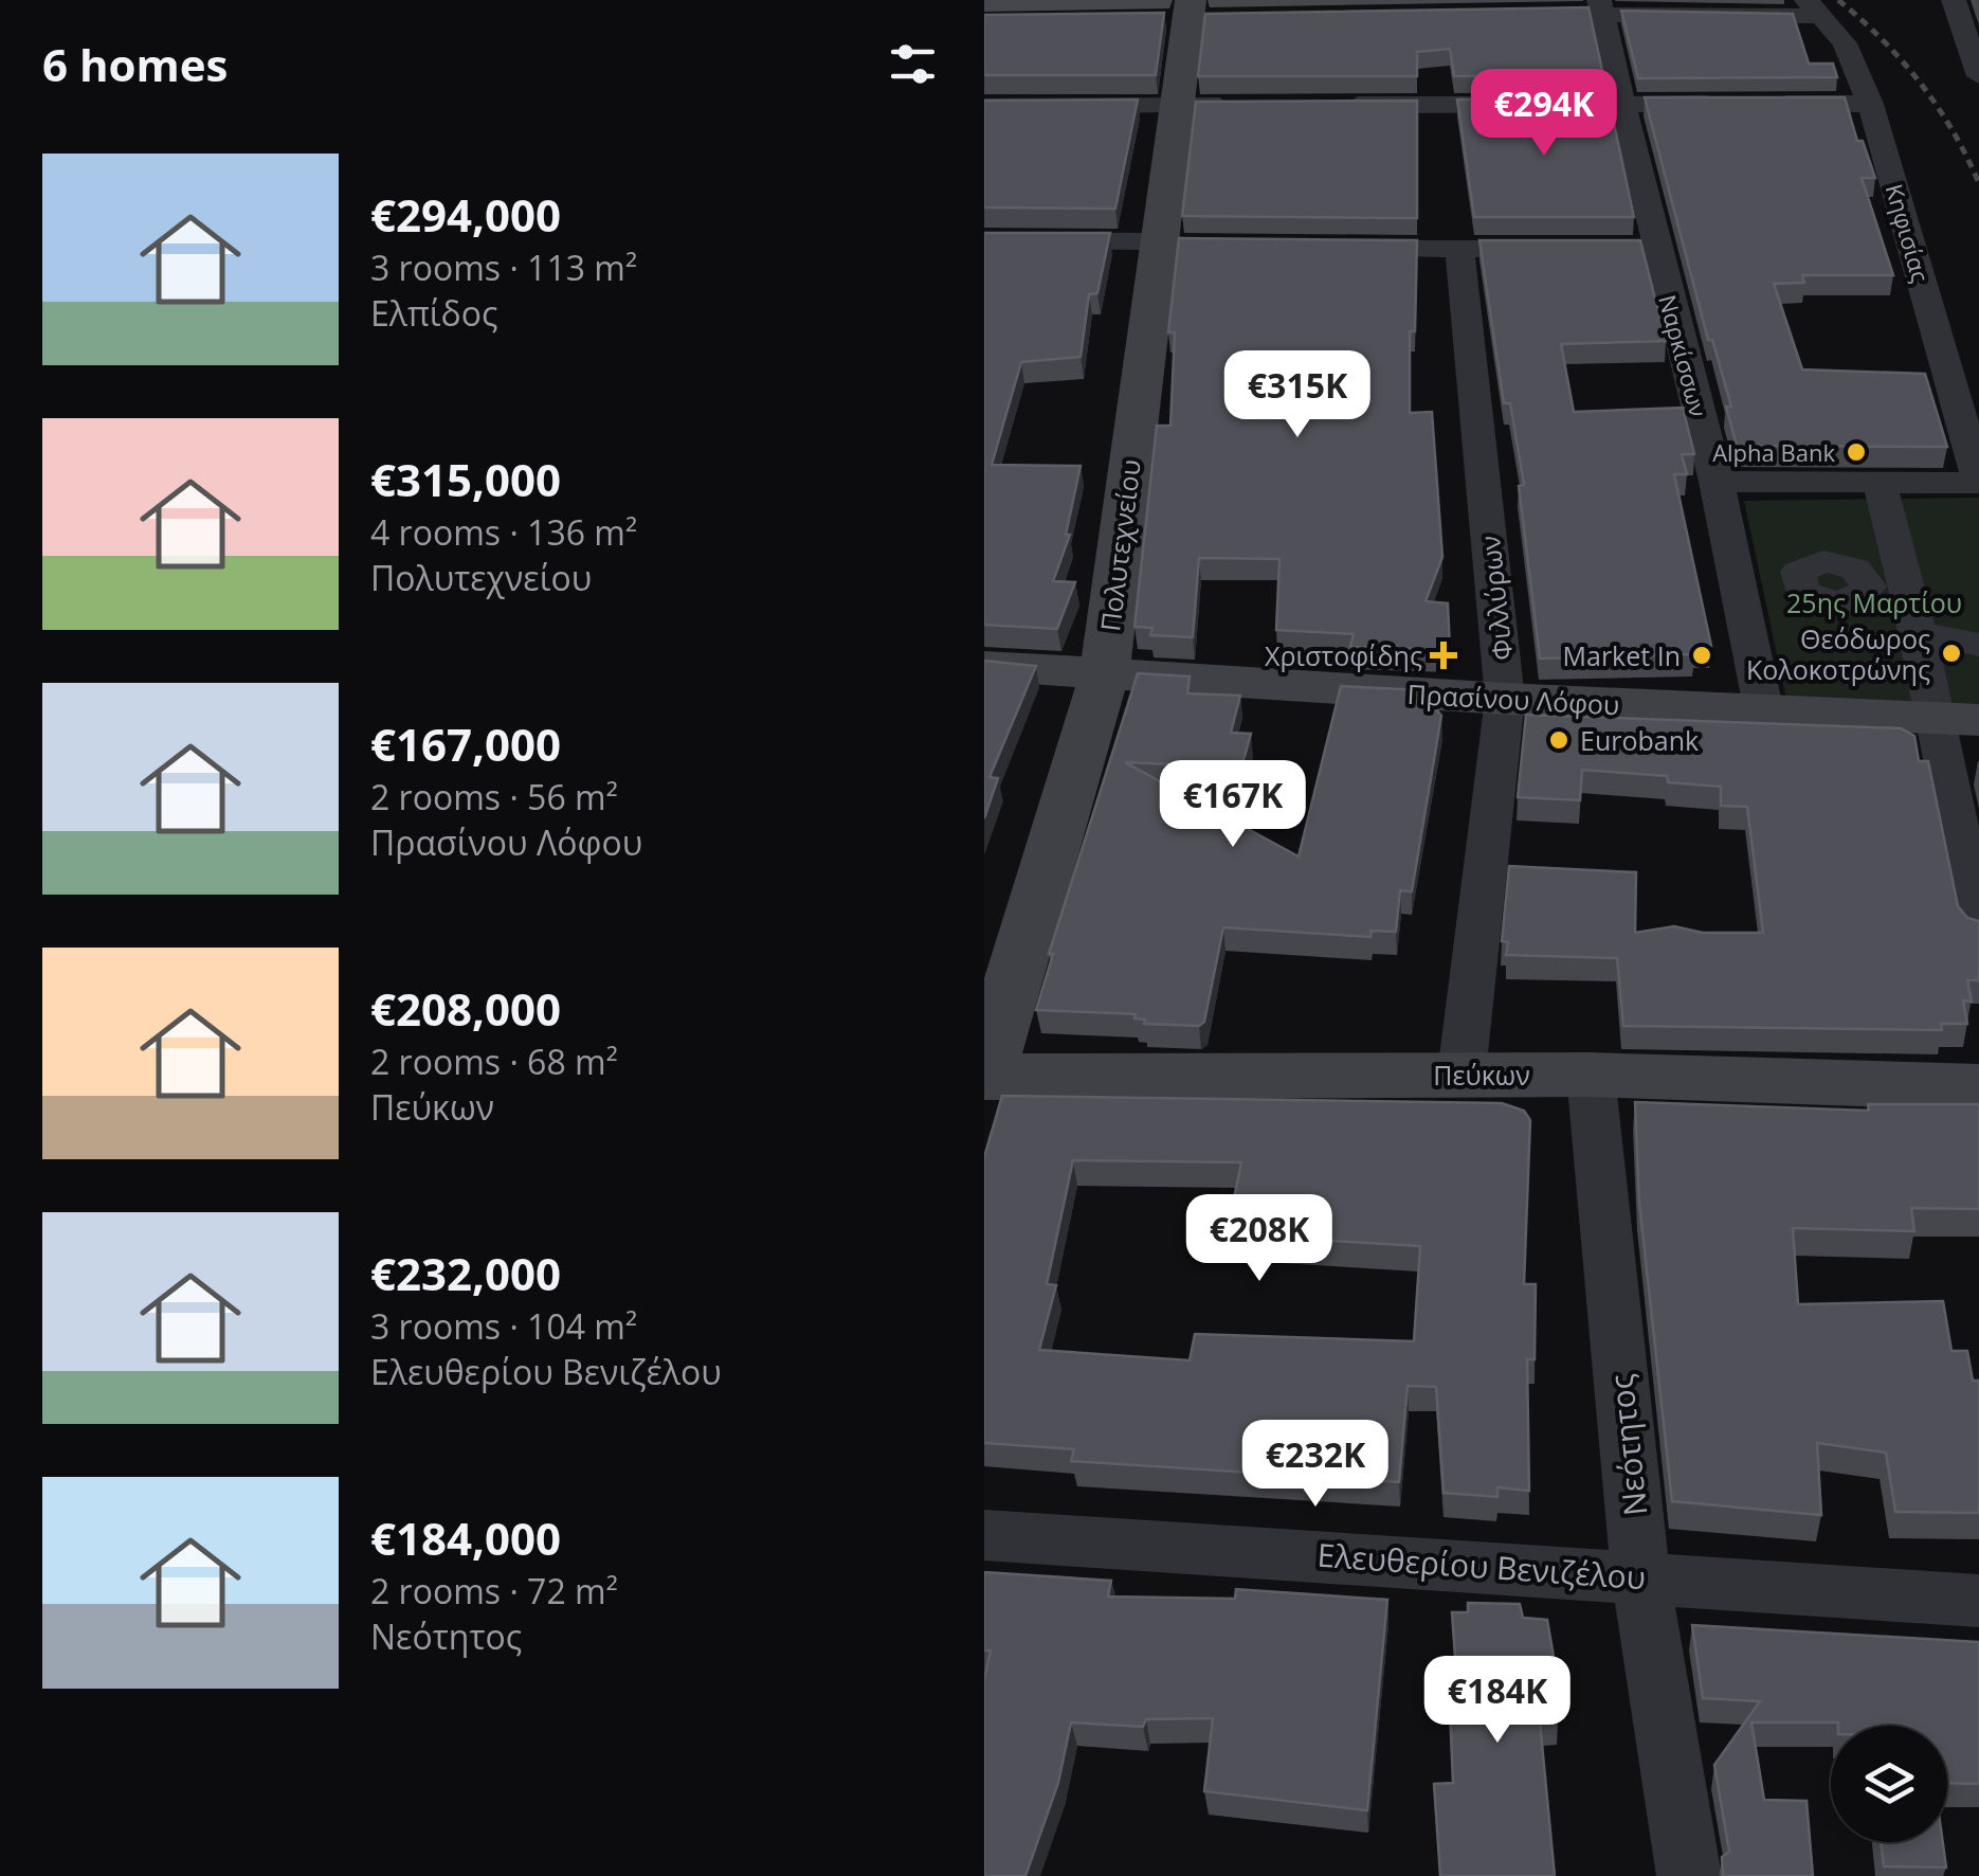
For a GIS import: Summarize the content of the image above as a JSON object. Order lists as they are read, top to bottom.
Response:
{
  "streets": {
    "street": [
      "Κηφισίας",
      "Ναρκίσσων",
      "Πολυτεχνείου",
      "Φιλλύρων",
      "Πρασίνου Λόφου",
      "Πεύκων",
      "Νεότητος",
      "Ελευθερίου Βενιζέλου"
    ]
  },
  "crossings": [
    ["Ναρκίσσων", "Πρασίνου Λόφου"],
    ["Πολυτεχνείου", "Πρασίνου Λόφου"],
    ["Πολυτεχνείου", "Πεύκων"],
    ["Φιλλύρων", "Πρασίνου Λόφου"],
    ["Φιλλύρων", "Πεύκων"],
    ["Πεύκων", "Νεότητος"],
    ["Νεότητος", "Ελευθερίου Βενιζέλου"]
  ],
  "parks": ["25ης Μαρτίου"],
  "places": {
    "other": [
      "Alpha Bank",
      "Θεόδωρος Κολοκοτρώνης",
      "Market In",
      "Eurobank"
    ],
    "health": ["Χριστοφίδης"]
  },
  "page": {
    "heading": "6 homes",
    "price": [
      "€294K",
      "€315K",
      "€167K",
      "€208K",
      "€232K",
      "€184K"
    ],
    "list": [
      {
        "name": "€294,000",
        "note": "3 rooms · 113 m² · Ελπίδος"
      },
      {
        "name": "€315,000",
        "note": "4 rooms · 136 m² · Πολυτεχνείου"
      },
      {
        "name": "€167,000",
        "note": "2 rooms · 56 m² · Πρασίνου Λόφου"
      },
      {
        "name": "€208,000",
        "note": "2 rooms · 68 m² · Πεύκων"
      },
      {
        "name": "€232,000",
        "note": "3 rooms · 104 m² · Ελευθερίου Βενιζέλου"
      },
      {
        "name": "€184,000",
        "note": "2 rooms · 72 m² · Νεότητος"
      }
    ]
  }
}
